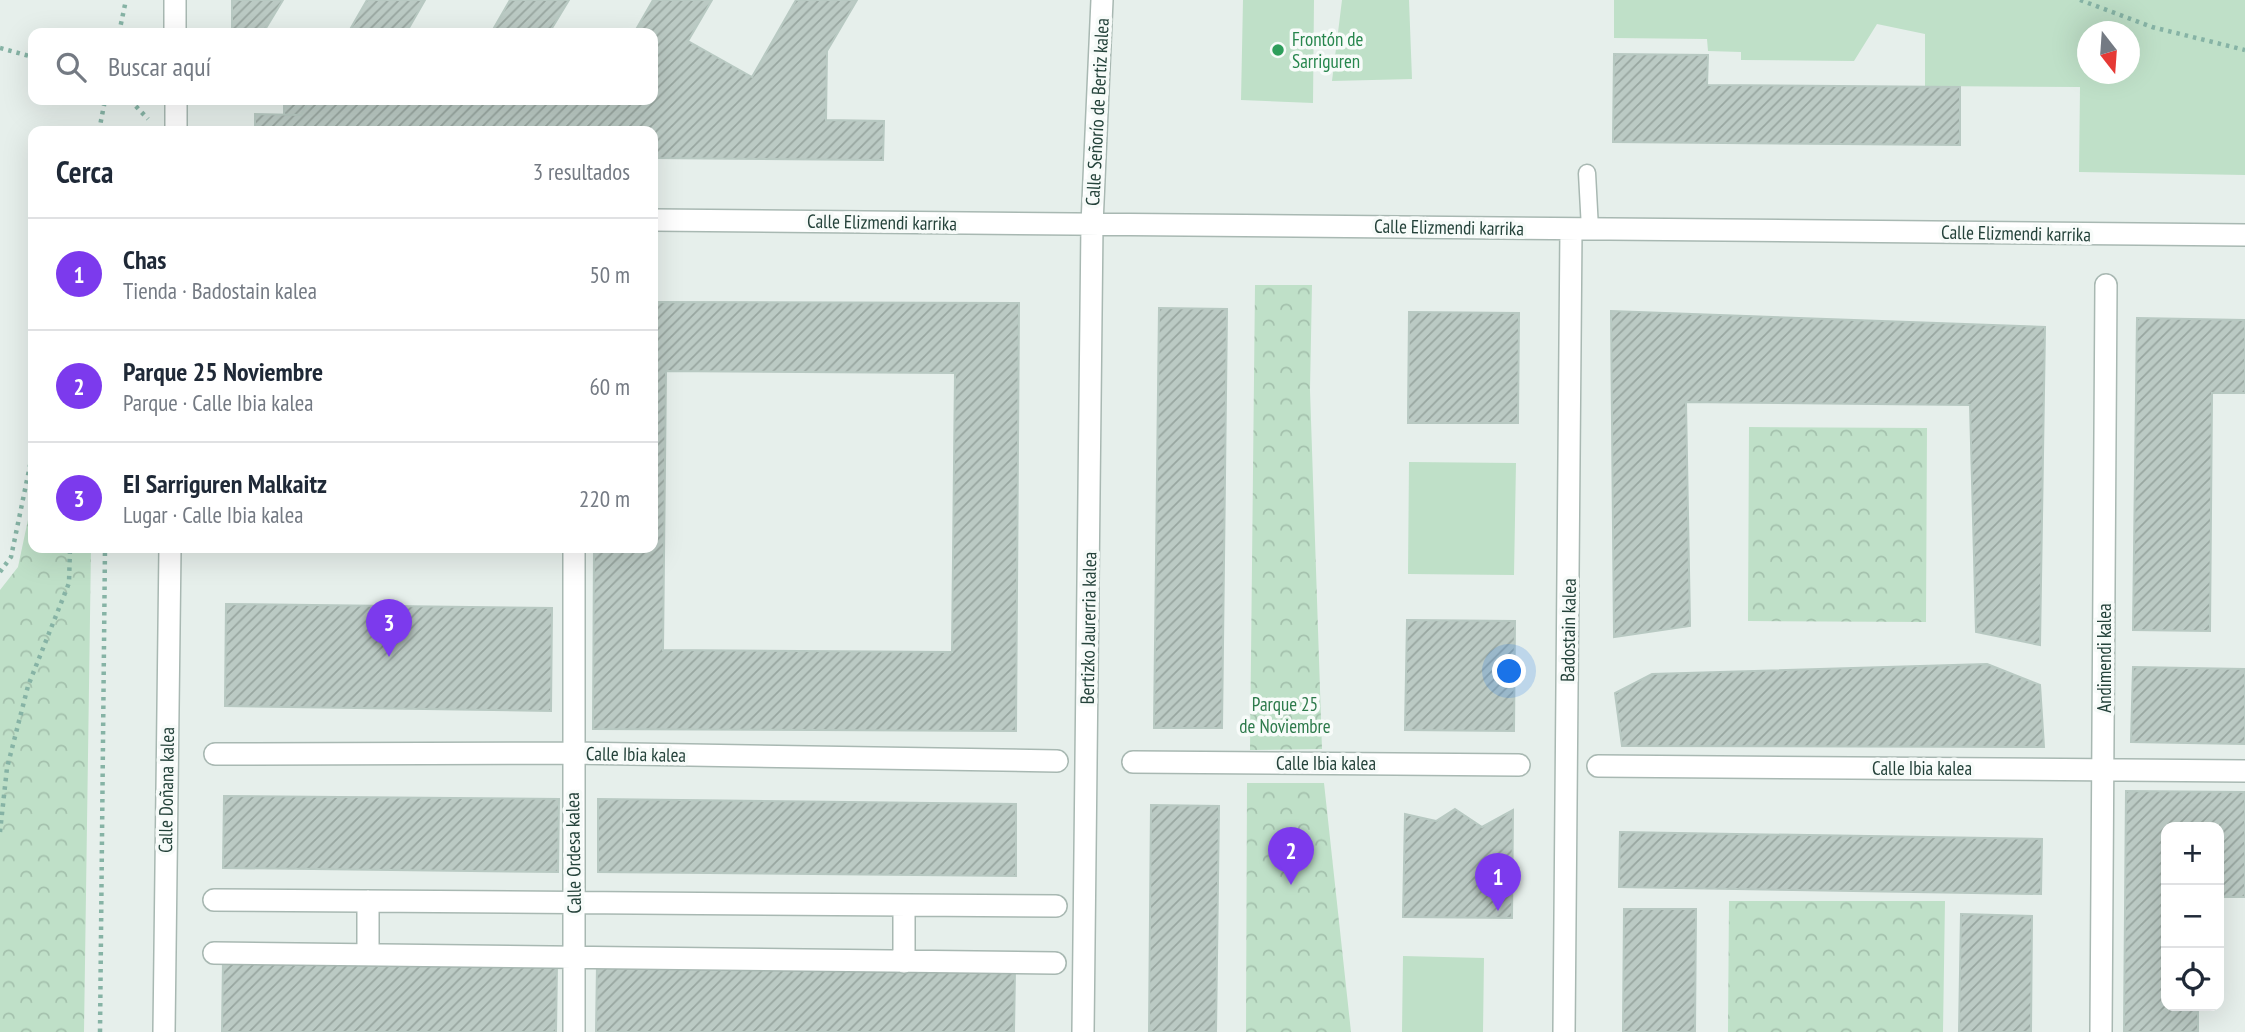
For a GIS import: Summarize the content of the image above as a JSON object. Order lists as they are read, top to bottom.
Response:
{
  "streets": {
    "street": [
      "Calle Señorío de Bertiz kalea",
      "Calle Elizmendi karrika",
      "Bertizko Jaurerria kalea",
      "Badostain kalea",
      "Andimendi kalea",
      "Calle Ibia kalea",
      "Calle Doñana kalea",
      "Calle Ordesa kalea"
    ]
  },
  "crossings": [
    ["Calle Señorío de Bertiz kalea", "Calle Elizmendi karrika"],
    ["Calle Señorío de Bertiz kalea", "Bertizko Jaurerria kalea"],
    ["Calle Elizmendi karrika", "Bertizko Jaurerria kalea"],
    ["Calle Elizmendi karrika", "Badostain kalea"],
    ["Andimendi kalea", "Calle Ibia kalea"],
    ["Calle Ibia kalea", "Calle Ordesa kalea"]
  ],
  "parks": ["Parque 25 de Noviembre"],
  "places": ["Frontón de Sarriguren"],
  "north": "bottom",
  "page": {
    "search": "Buscar aquí",
    "heading": ["Cerca", "3 resultados"],
    "list": [
      {
        "mark": "1",
        "name": "Chas",
        "note": "Tienda · Badostain kalea",
        "value": "50 m"
      },
      {
        "mark": "2",
        "name": "Parque 25 Noviembre",
        "note": "Parque · Calle Ibia kalea",
        "value": "60 m"
      },
      {
        "mark": "3",
        "name": "EI Sarriguren Malkaitz",
        "note": "Lugar · Calle Ibia kalea",
        "value": "220 m"
      }
    ],
    "pins": ["3", "2", "1"],
    "map_buttons": ["+", "−"]
  }
}
